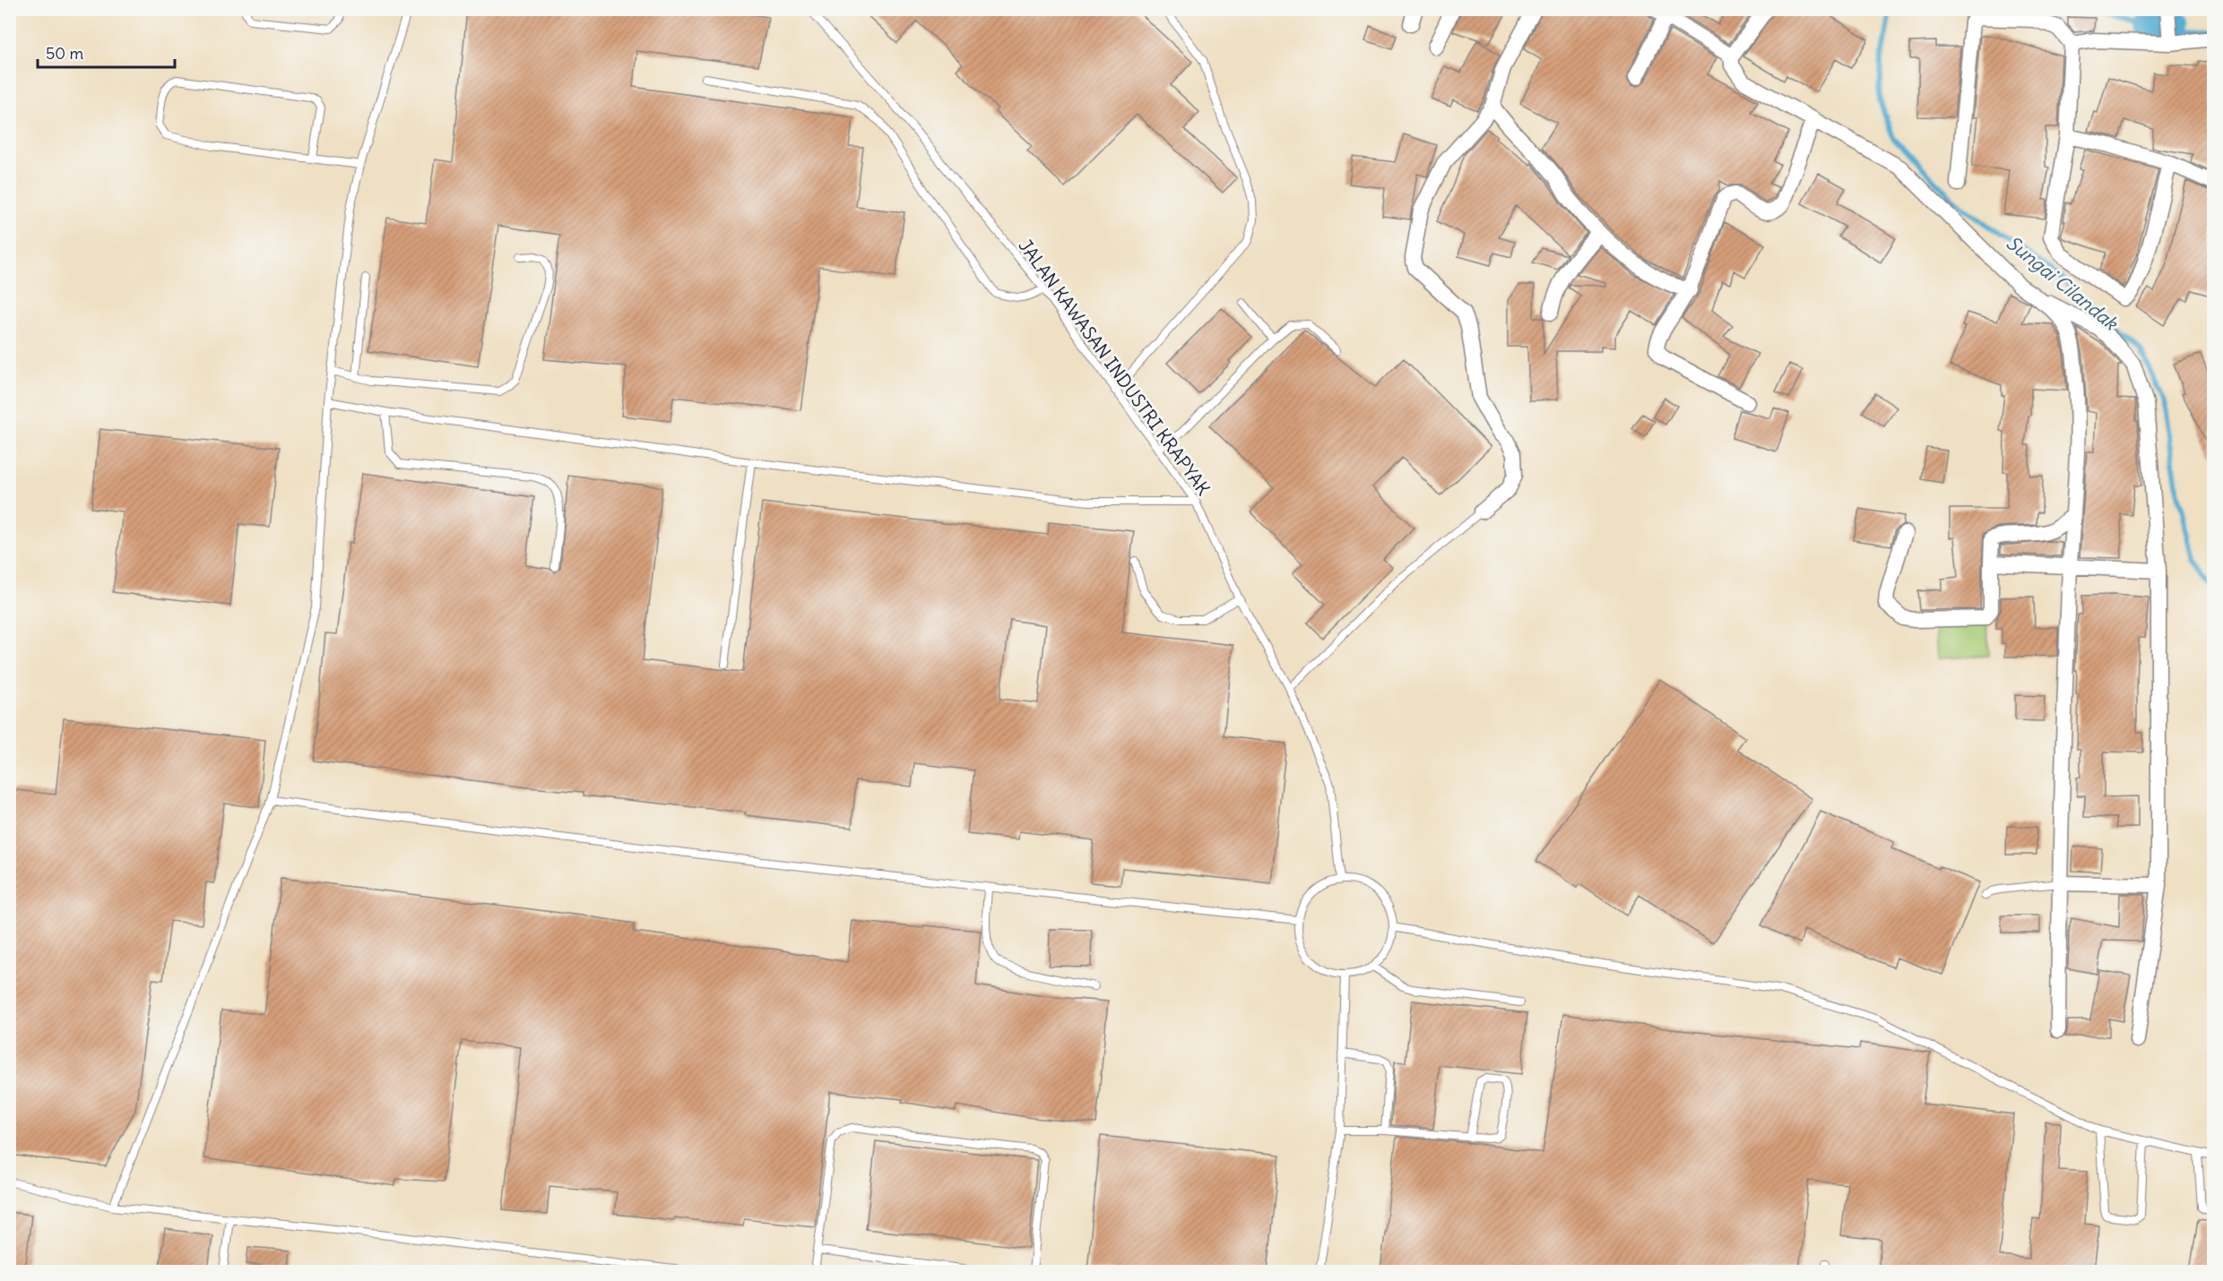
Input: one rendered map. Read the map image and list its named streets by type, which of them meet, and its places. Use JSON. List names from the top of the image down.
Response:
{
  "streets": {
    "lane": ["JALAN KAWASAN INDUSTRI KRAPYAK"]
  },
  "water": ["Sungai Cilandak"],
  "scale_bar": "50 m"
}
